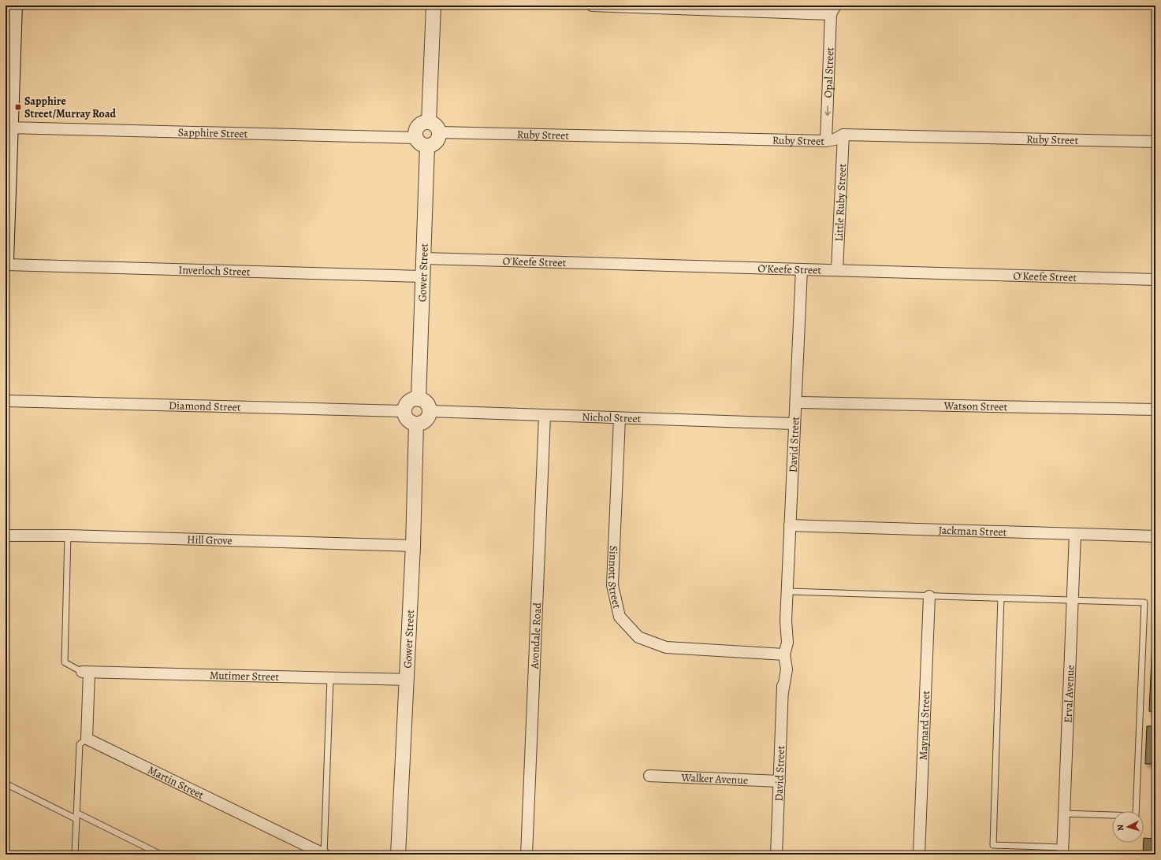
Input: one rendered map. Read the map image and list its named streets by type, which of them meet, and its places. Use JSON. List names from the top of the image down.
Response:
{
  "streets": {
    "street": [
      "Opal Street",
      "Sapphire Street",
      "Ruby Street",
      "Little Ruby Street",
      "O'Keefe Street",
      "Inverloch Street",
      "Gower Street",
      "Watson Street",
      "Diamond Street",
      "Nichol Street",
      "David Street",
      "Jackman Street",
      "Hill Grove",
      "Sinnott Street",
      "Avondale Road",
      "Mutimer Street",
      "Erval Avenue",
      "Maynard Street",
      "Walker Avenue",
      "Martin Street"
    ]
  },
  "crossings": [
    ["Opal Street", "Ruby Street"],
    ["Sapphire Street", "Ruby Street"],
    ["Sapphire Street", "Gower Street"],
    ["Ruby Street", "Little Ruby Street"],
    ["Ruby Street", "Gower Street"],
    ["Little Ruby Street", "O'Keefe Street"],
    ["O'Keefe Street", "Gower Street"],
    ["O'Keefe Street", "David Street"],
    ["Inverloch Street", "Gower Street"],
    ["Gower Street", "Diamond Street"],
    ["Gower Street", "Nichol Street"],
    ["Gower Street", "Hill Grove"],
    ["Gower Street", "Mutimer Street"],
    ["Watson Street", "David Street"],
    ["Diamond Street", "Nichol Street"],
    ["Nichol Street", "David Street"],
    ["Nichol Street", "Sinnott Street"],
    ["Nichol Street", "Avondale Road"],
    ["David Street", "Jackman Street"],
    ["David Street", "Sinnott Street"],
    ["David Street", "Walker Avenue"],
    ["Jackman Street", "Erval Avenue"]
  ],
  "one_way": ["Opal Street"],
  "places": {
    "transit": ["Sapphire Street/Murray Road"]
  },
  "north": "left"
}
